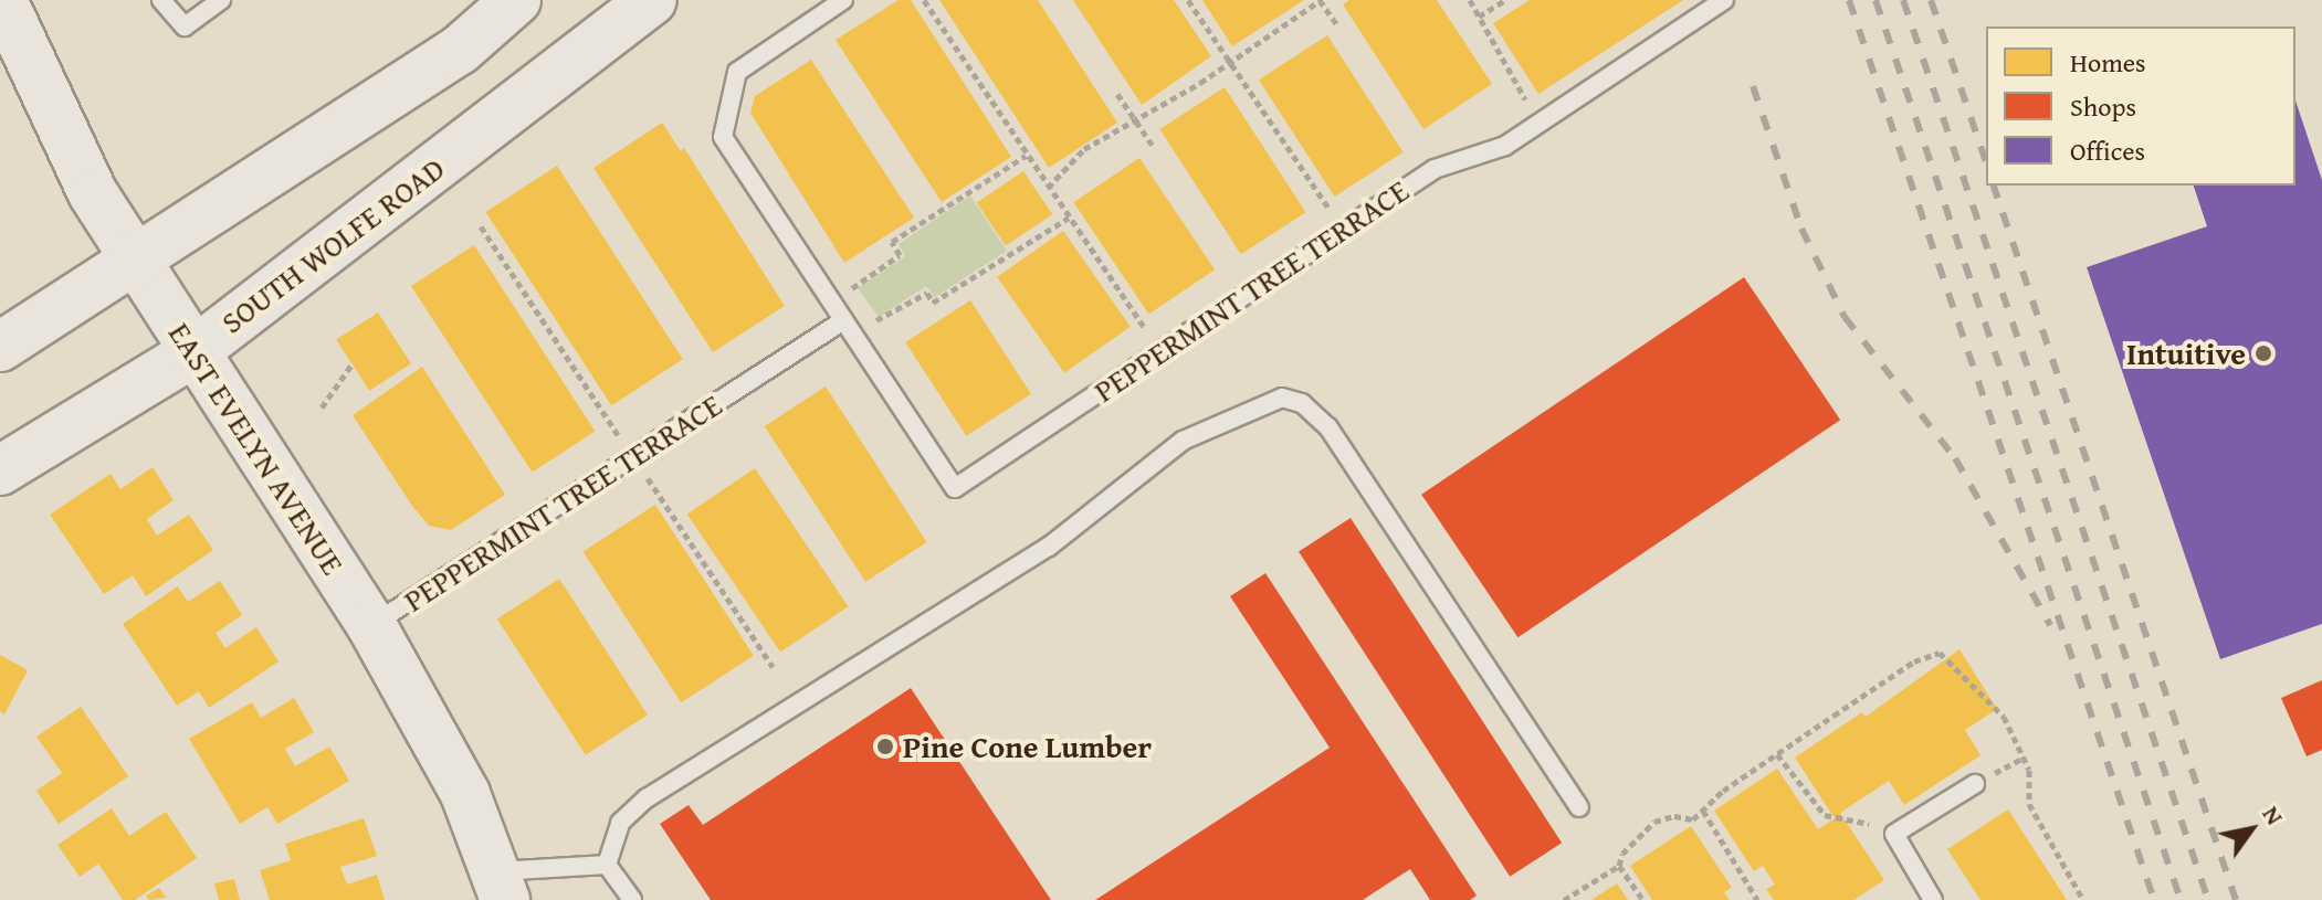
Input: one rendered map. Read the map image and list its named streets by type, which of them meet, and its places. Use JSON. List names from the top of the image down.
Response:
{
  "streets": {
    "main road": ["SOUTH WOLFE ROAD", "EAST EVELYN AVENUE"],
    "lane": ["PEPPERMINT TREE TERRACE"]
  },
  "crossings": [
    ["SOUTH WOLFE ROAD", "EAST EVELYN AVENUE"],
    ["PEPPERMINT TREE TERRACE", "EAST EVELYN AVENUE"]
  ],
  "places": ["Intuitive", "Pine Cone Lumber"],
  "legend": ["Homes", "Shops", "Offices"],
  "north": "top right"
}
